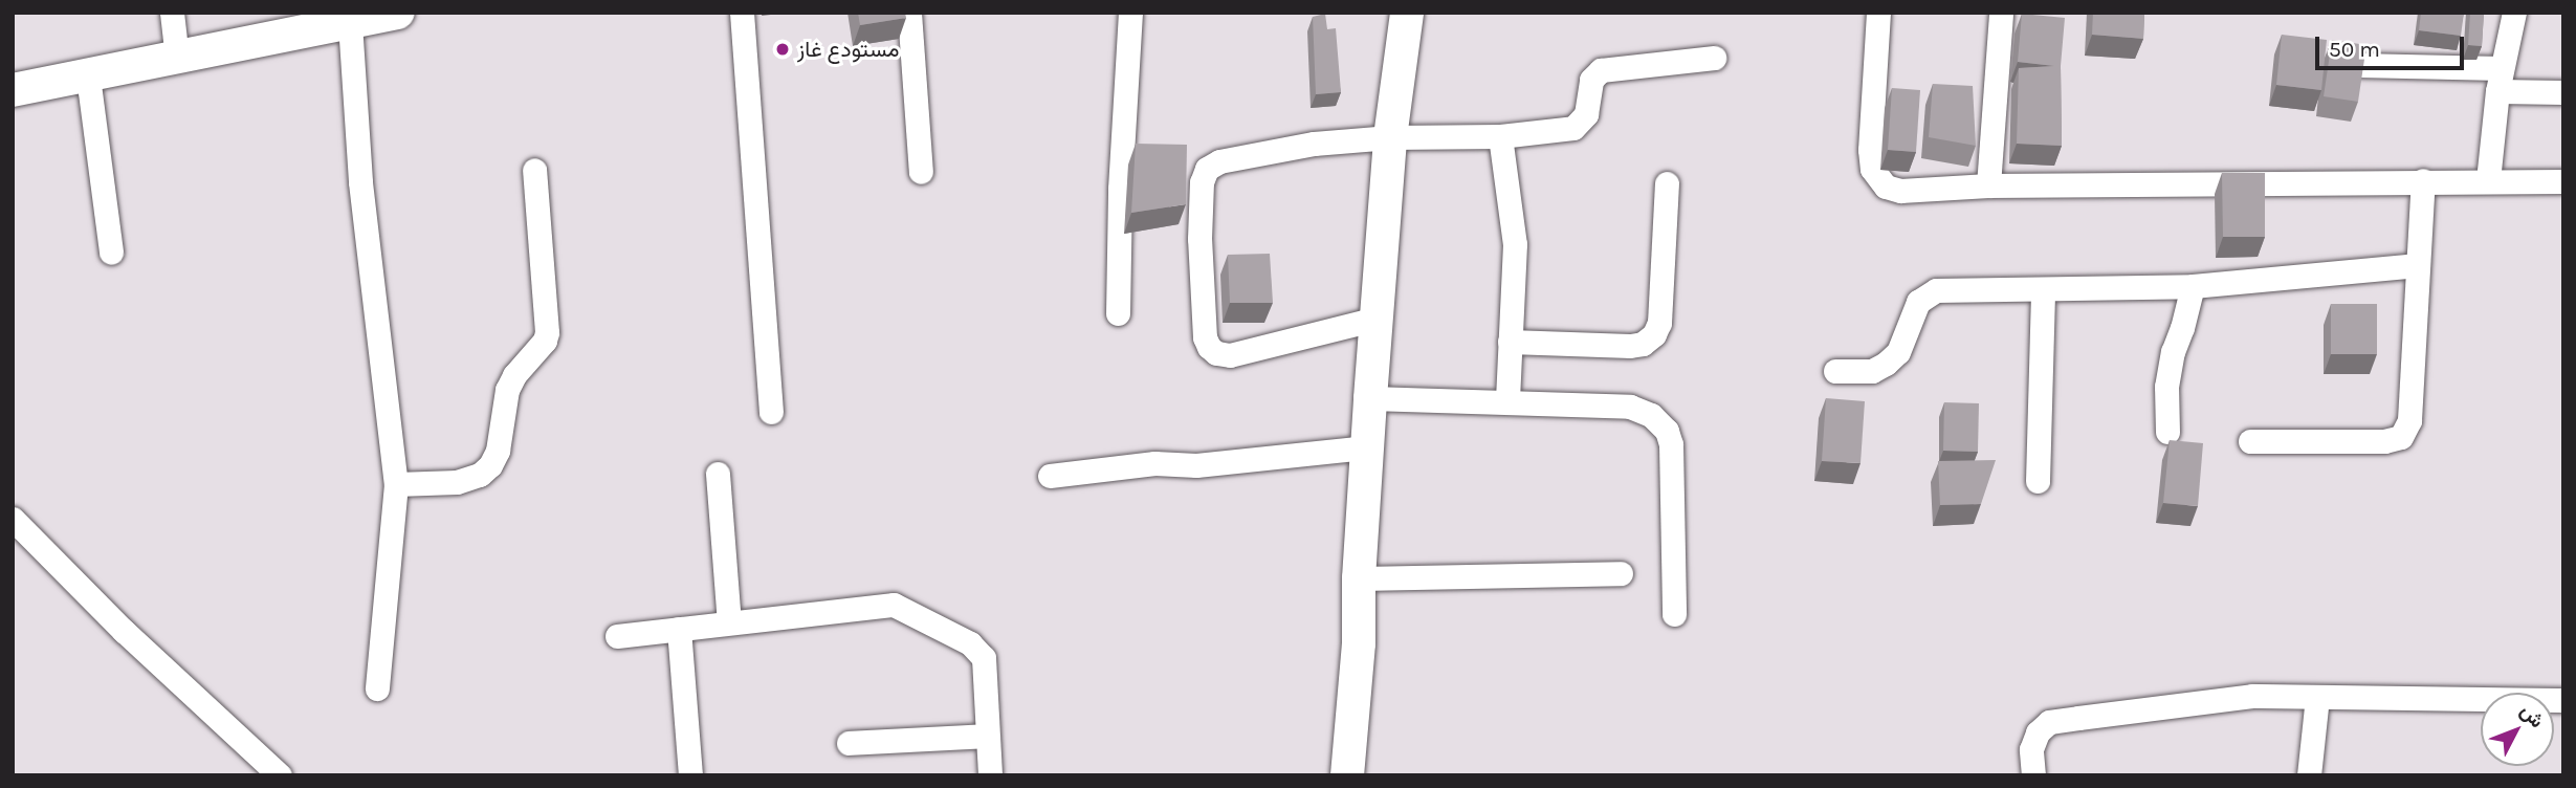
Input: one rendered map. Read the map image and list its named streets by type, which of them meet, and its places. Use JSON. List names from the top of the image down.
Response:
{
  "places": ["مستودع غاز"],
  "scale_bar": "50 m",
  "north": "top right"
}
